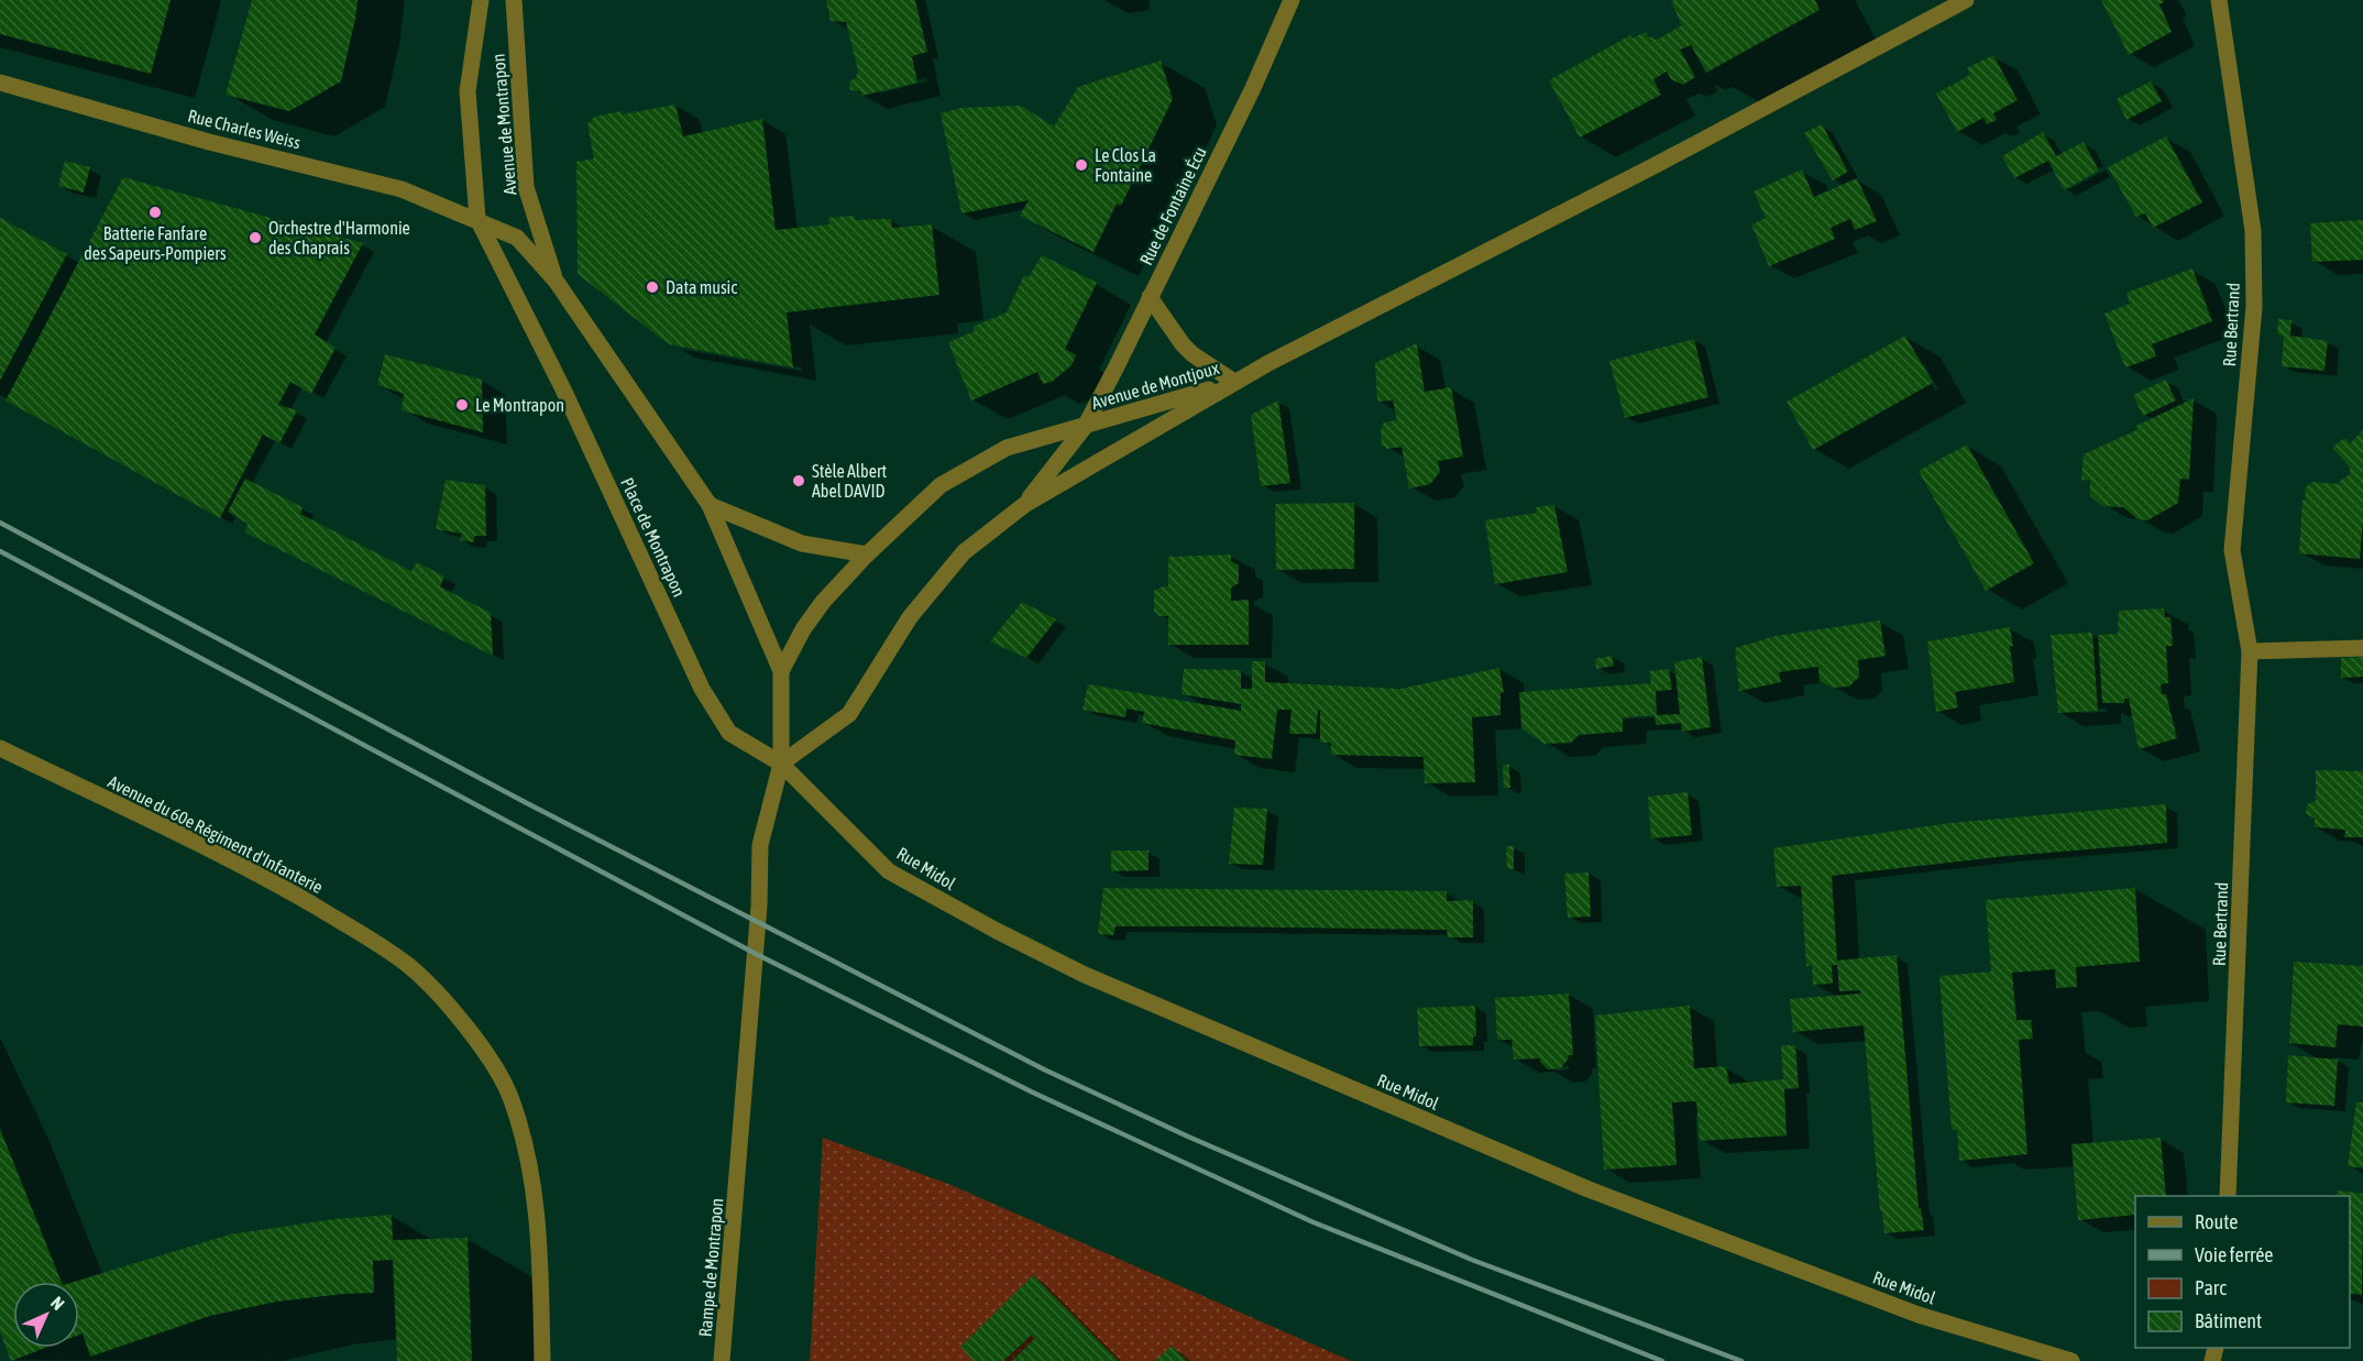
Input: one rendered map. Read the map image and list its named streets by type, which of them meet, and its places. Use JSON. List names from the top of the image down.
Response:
{
  "streets": {
    "street": [
      "Avenue de Montrapon",
      "Rue Charles Weiss",
      "Rue de Fontaine Écu",
      "Rue Bertrand",
      "Avenue de Montjoux",
      "Place de Montrapon",
      "Avenue du 60e Régiment d'Infanterie",
      "Rue Midol",
      "Rampe de Montrapon"
    ]
  },
  "crossings": [
    ["Avenue de Montrapon", "Rue Charles Weiss"],
    ["Avenue de Montrapon", "Place de Montrapon"],
    ["Rue Charles Weiss", "Place de Montrapon"],
    ["Rue de Fontaine Écu", "Avenue de Montjoux"],
    ["Place de Montrapon", "Rue Midol"],
    ["Place de Montrapon", "Rampe de Montrapon"],
    ["Rue Midol", "Rampe de Montrapon"]
  ],
  "places": [
    "Le Clos La Fontaine",
    "Batterie Fanfare des Sapeurs-Pompiers",
    "Orchestre d'Harmonie des Chaprais",
    "Data music",
    "Le Montrapon",
    "Stèle Albert Abel DAVID"
  ],
  "legend": [
    "Route",
    "Voie ferrée",
    "Parc",
    "Bâtiment"
  ],
  "north": "top right"
}
